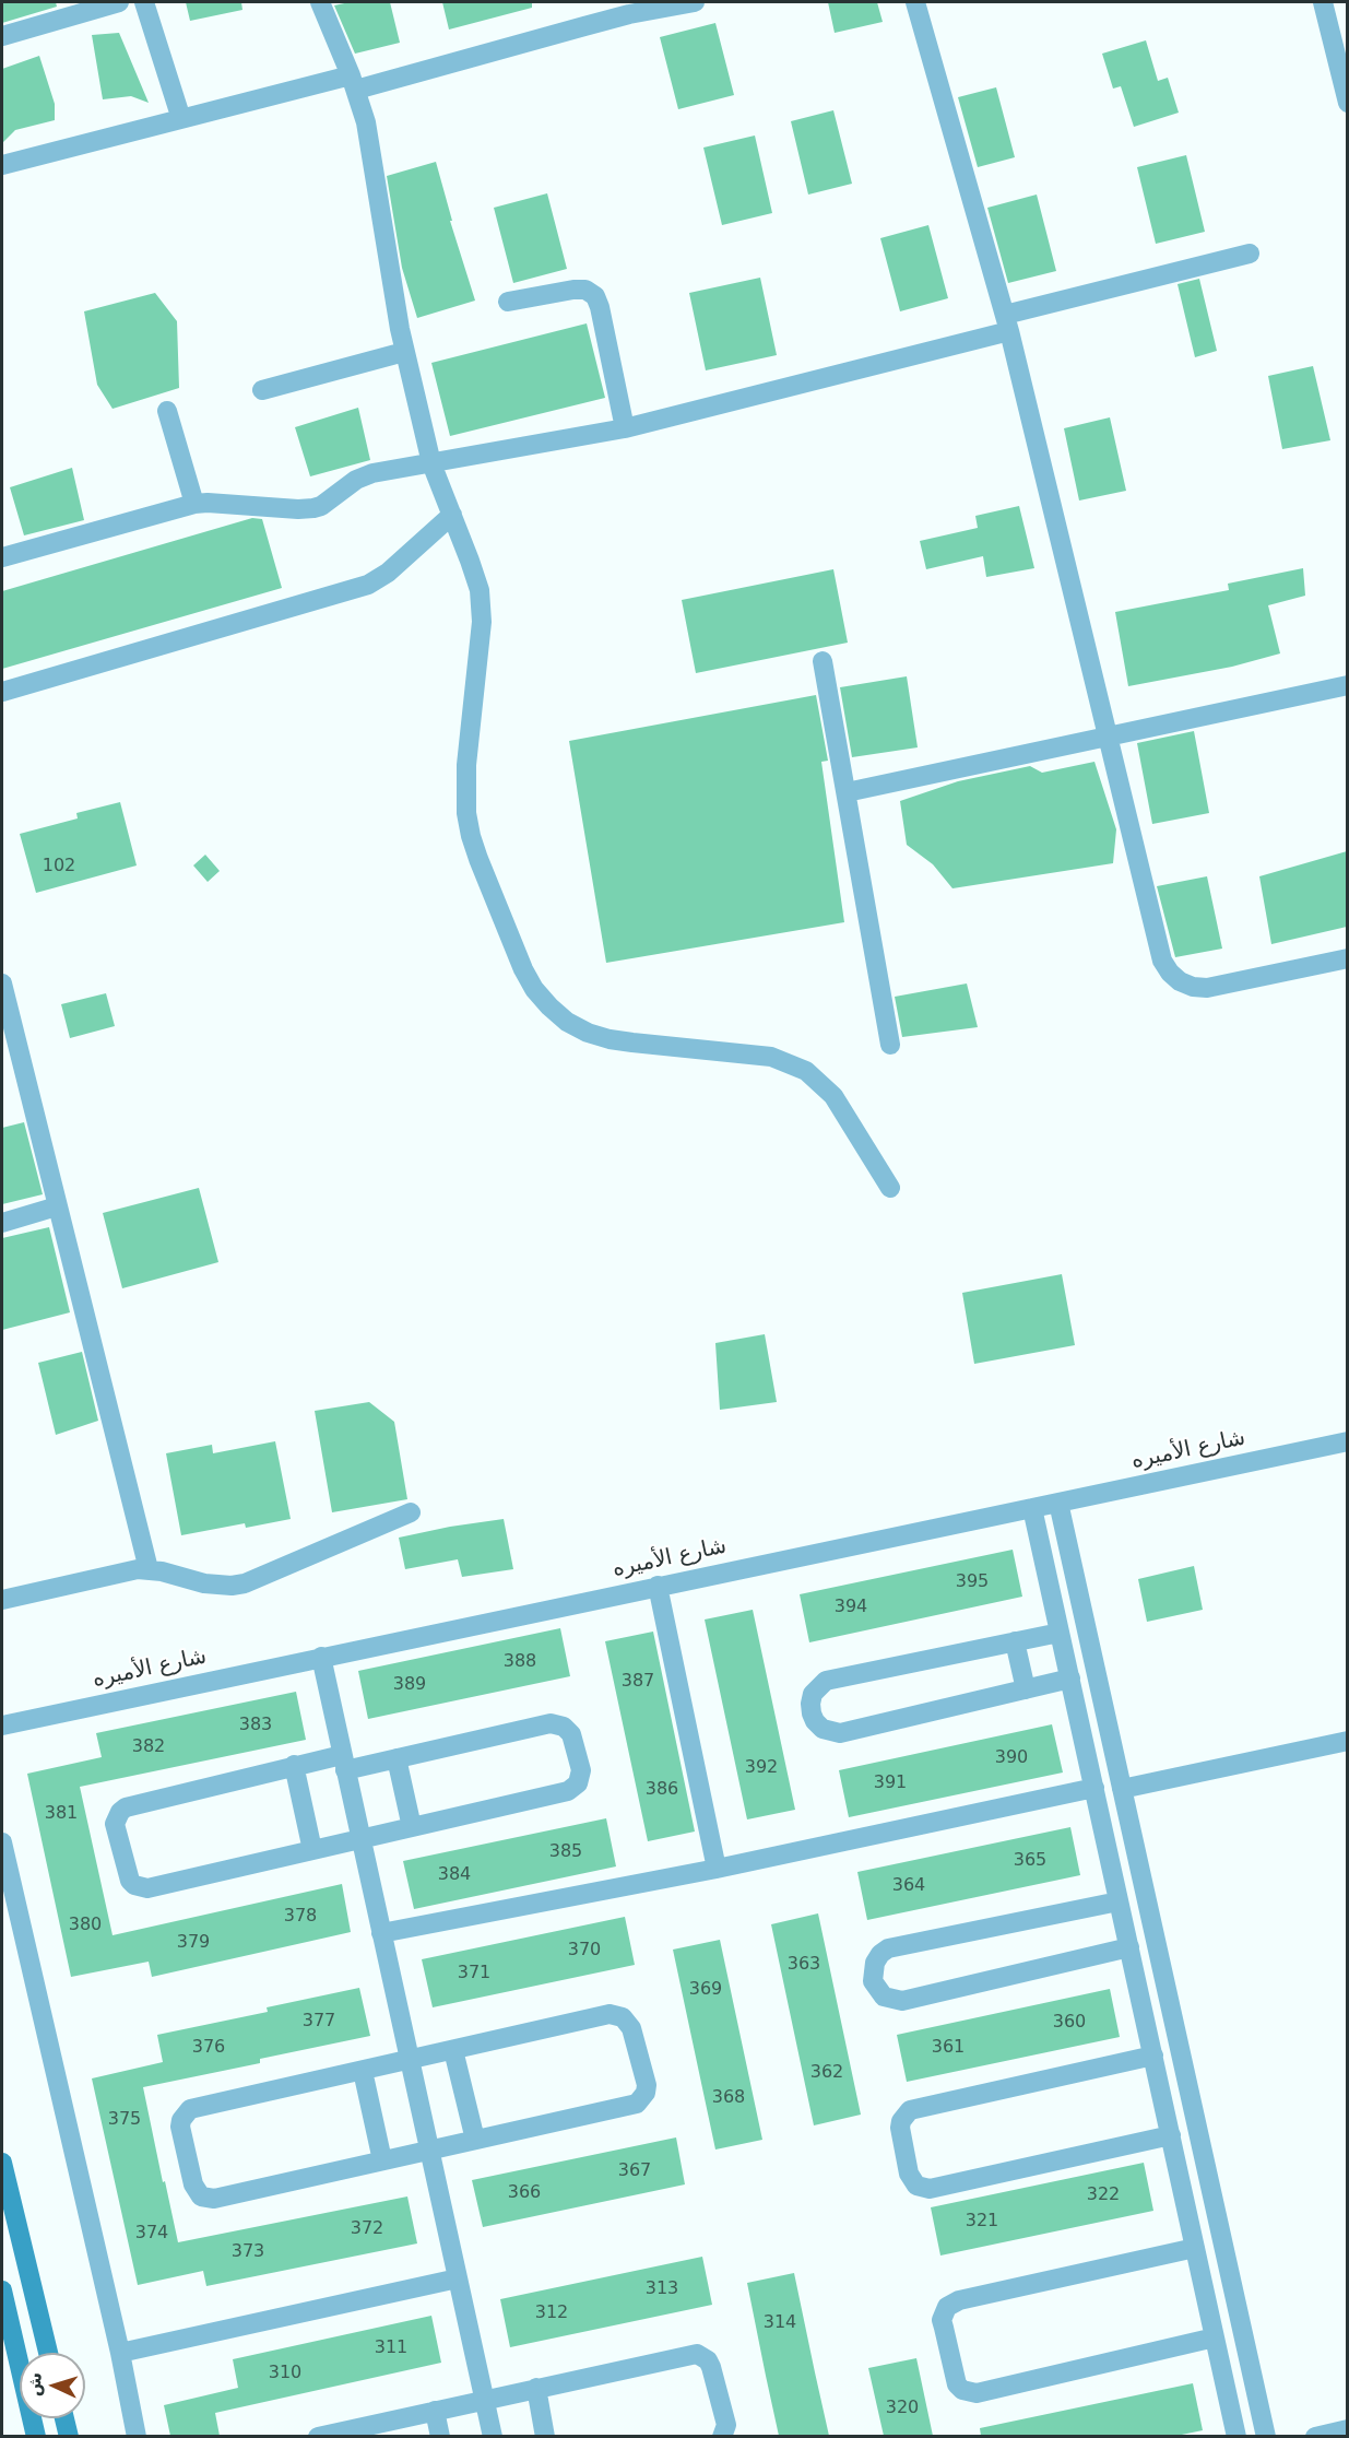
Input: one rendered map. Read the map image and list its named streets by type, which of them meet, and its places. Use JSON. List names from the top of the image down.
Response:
{
  "streets": {
    "street": ["شارع الأميره"]
  },
  "house_numbers": [
    "102",
    "395",
    "394",
    "388",
    "387",
    "389",
    "383",
    "382",
    "390",
    "392",
    "391",
    "386",
    "381",
    "385",
    "365",
    "384",
    "364",
    "378",
    "380",
    "379",
    "370",
    "363",
    "371",
    "369",
    "377",
    "360",
    "376",
    "361",
    "362",
    "368",
    "375",
    "367",
    "366",
    "322",
    "321",
    "372",
    "374",
    "373",
    "313",
    "312",
    "314",
    "311",
    "310",
    "320"
  ],
  "north": "left"
}
